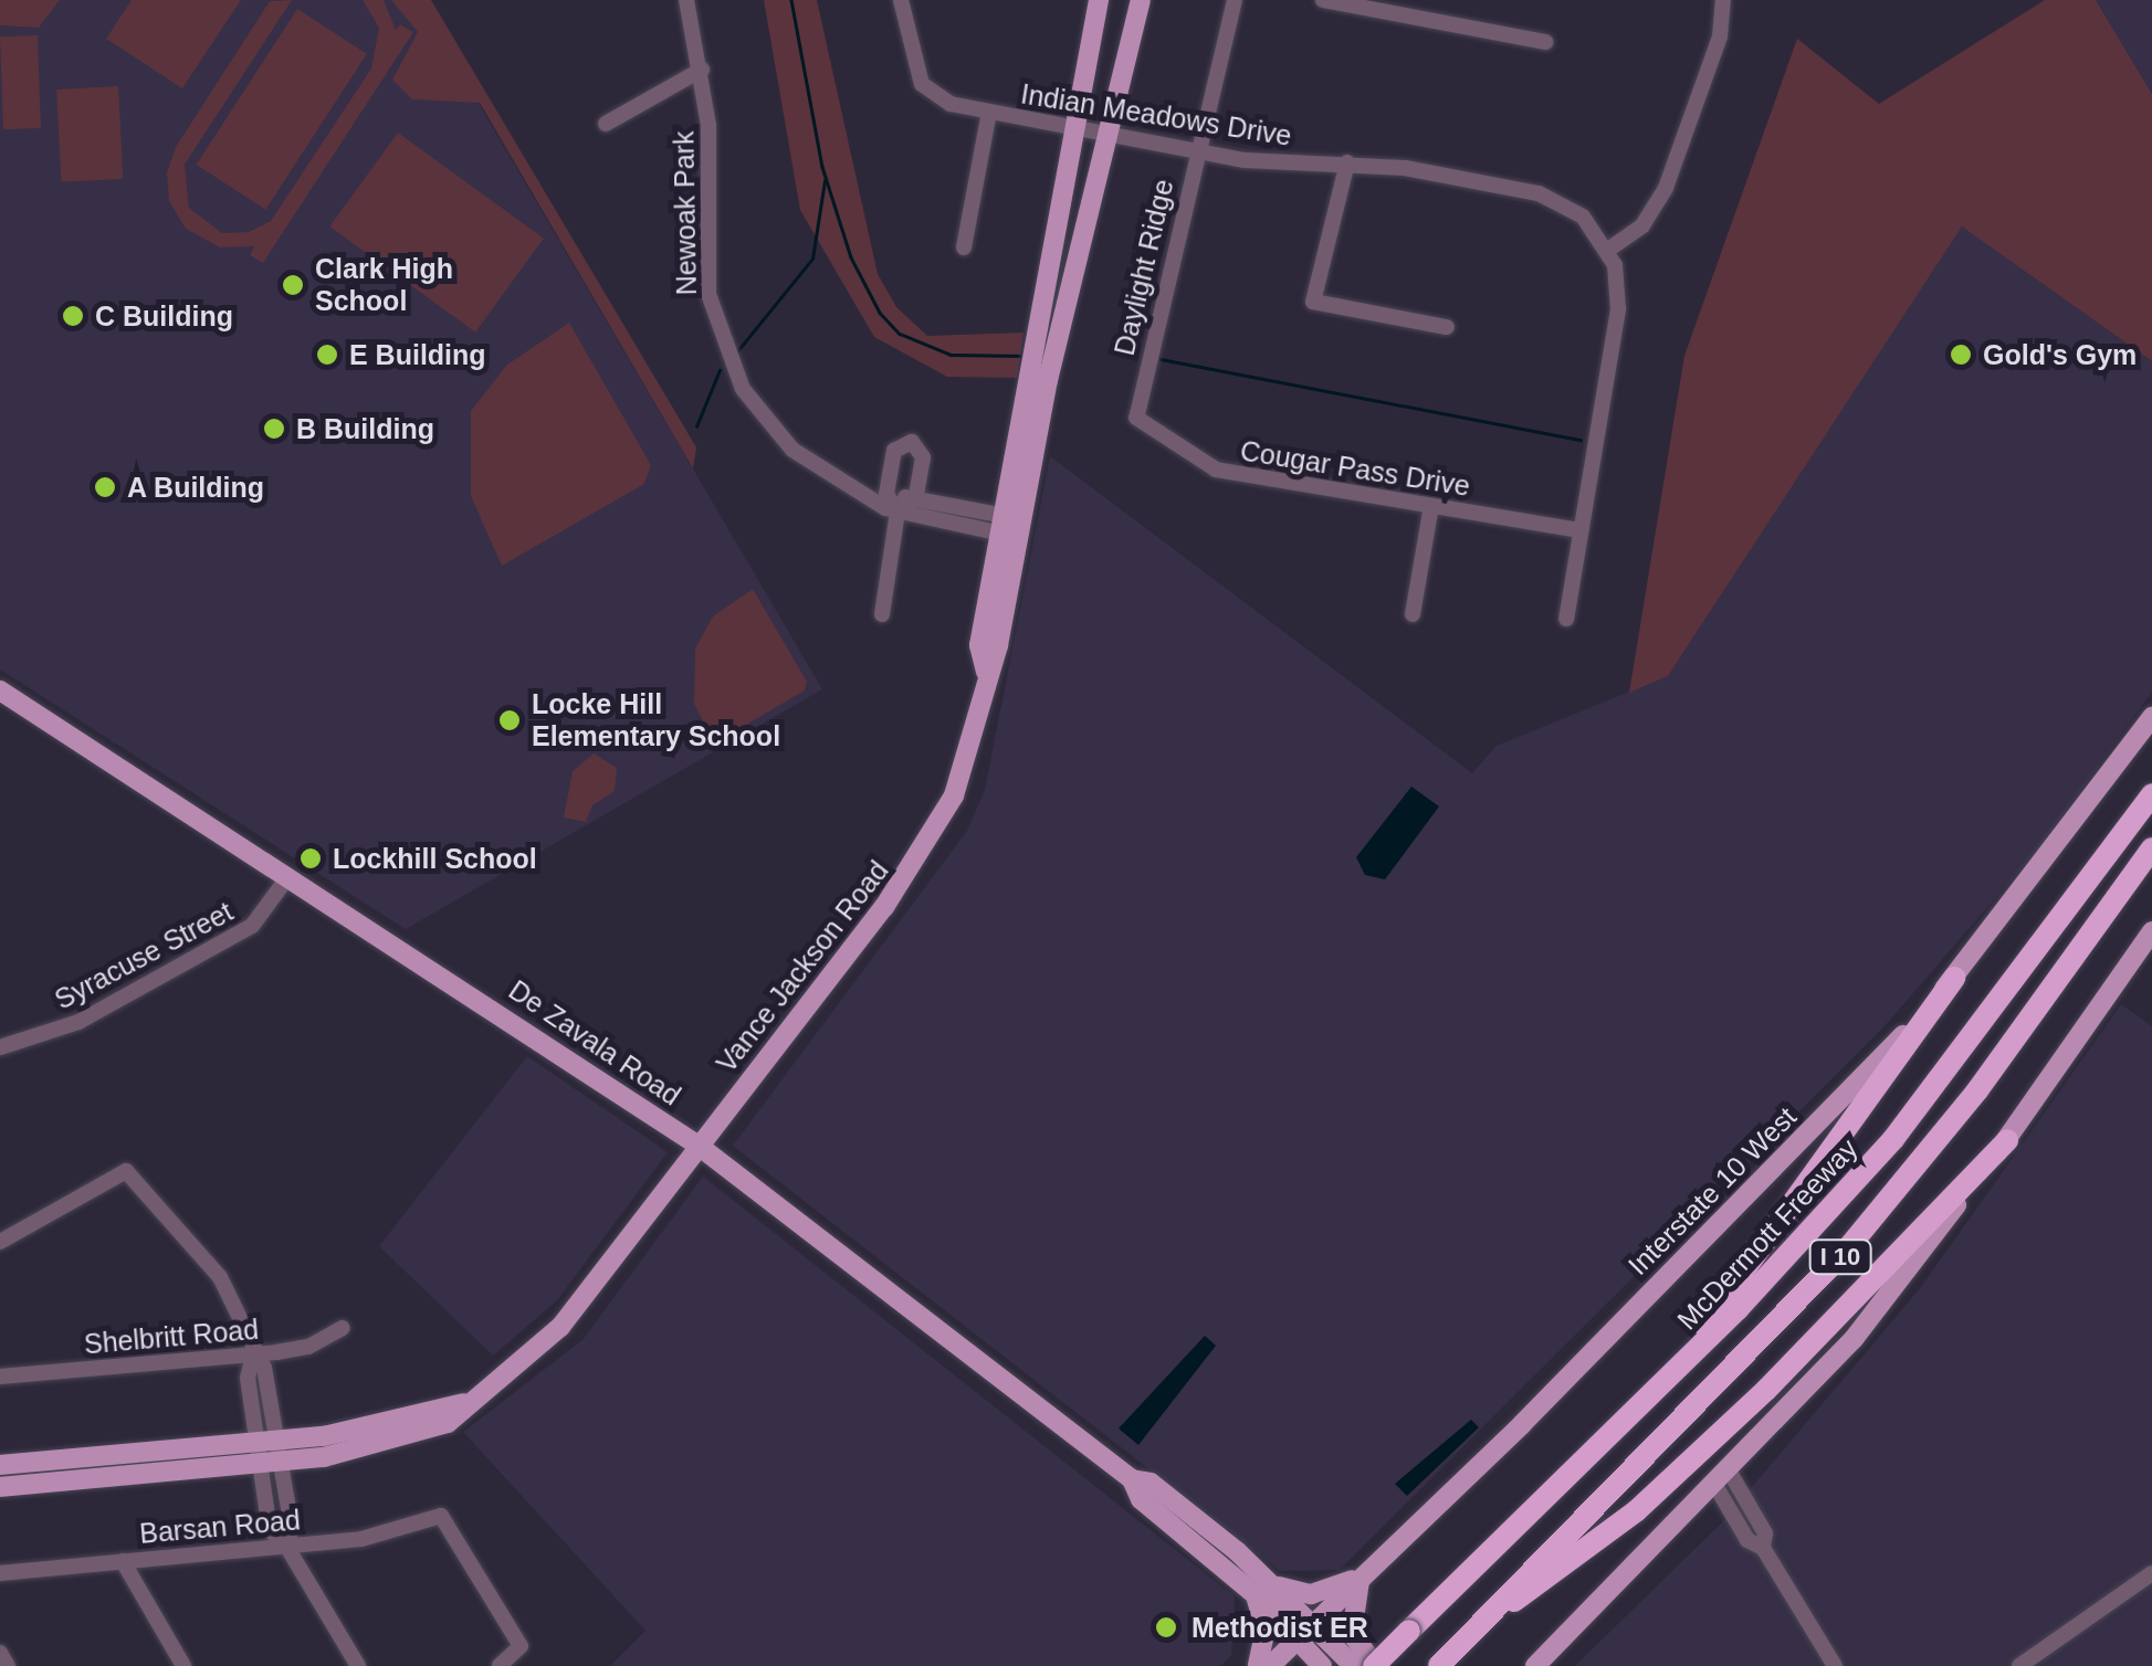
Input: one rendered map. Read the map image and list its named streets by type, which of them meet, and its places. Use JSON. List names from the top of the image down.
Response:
{
  "streets": {
    "highway": ["McDermott Freeway", "I 10"],
    "main road": ["Vance Jackson Road", "De Zavala Road", "Interstate 10 West"],
    "street": [
      "Indian Meadows Drive",
      "Newoak Park",
      "Daylight Ridge",
      "Cougar Pass Drive",
      "Syracuse Street",
      "Shelbritt Road",
      "Barsan Road"
    ]
  },
  "crossings": [
    ["Indian Meadows Drive", "Daylight Ridge"],
    ["Indian Meadows Drive", "Vance Jackson Road"],
    ["Newoak Park", "Vance Jackson Road"],
    ["Daylight Ridge", "Cougar Pass Drive"],
    ["Syracuse Street", "De Zavala Road"],
    ["Vance Jackson Road", "De Zavala Road"],
    ["De Zavala Road", "Interstate 10 West"]
  ],
  "places": [
    "Clark High School",
    "C Building",
    "E Building",
    "Gold's Gym",
    "B Building",
    "A Building",
    "Locke Hill Elementary School",
    "Lockhill School",
    "Methodist ER"
  ]
}
